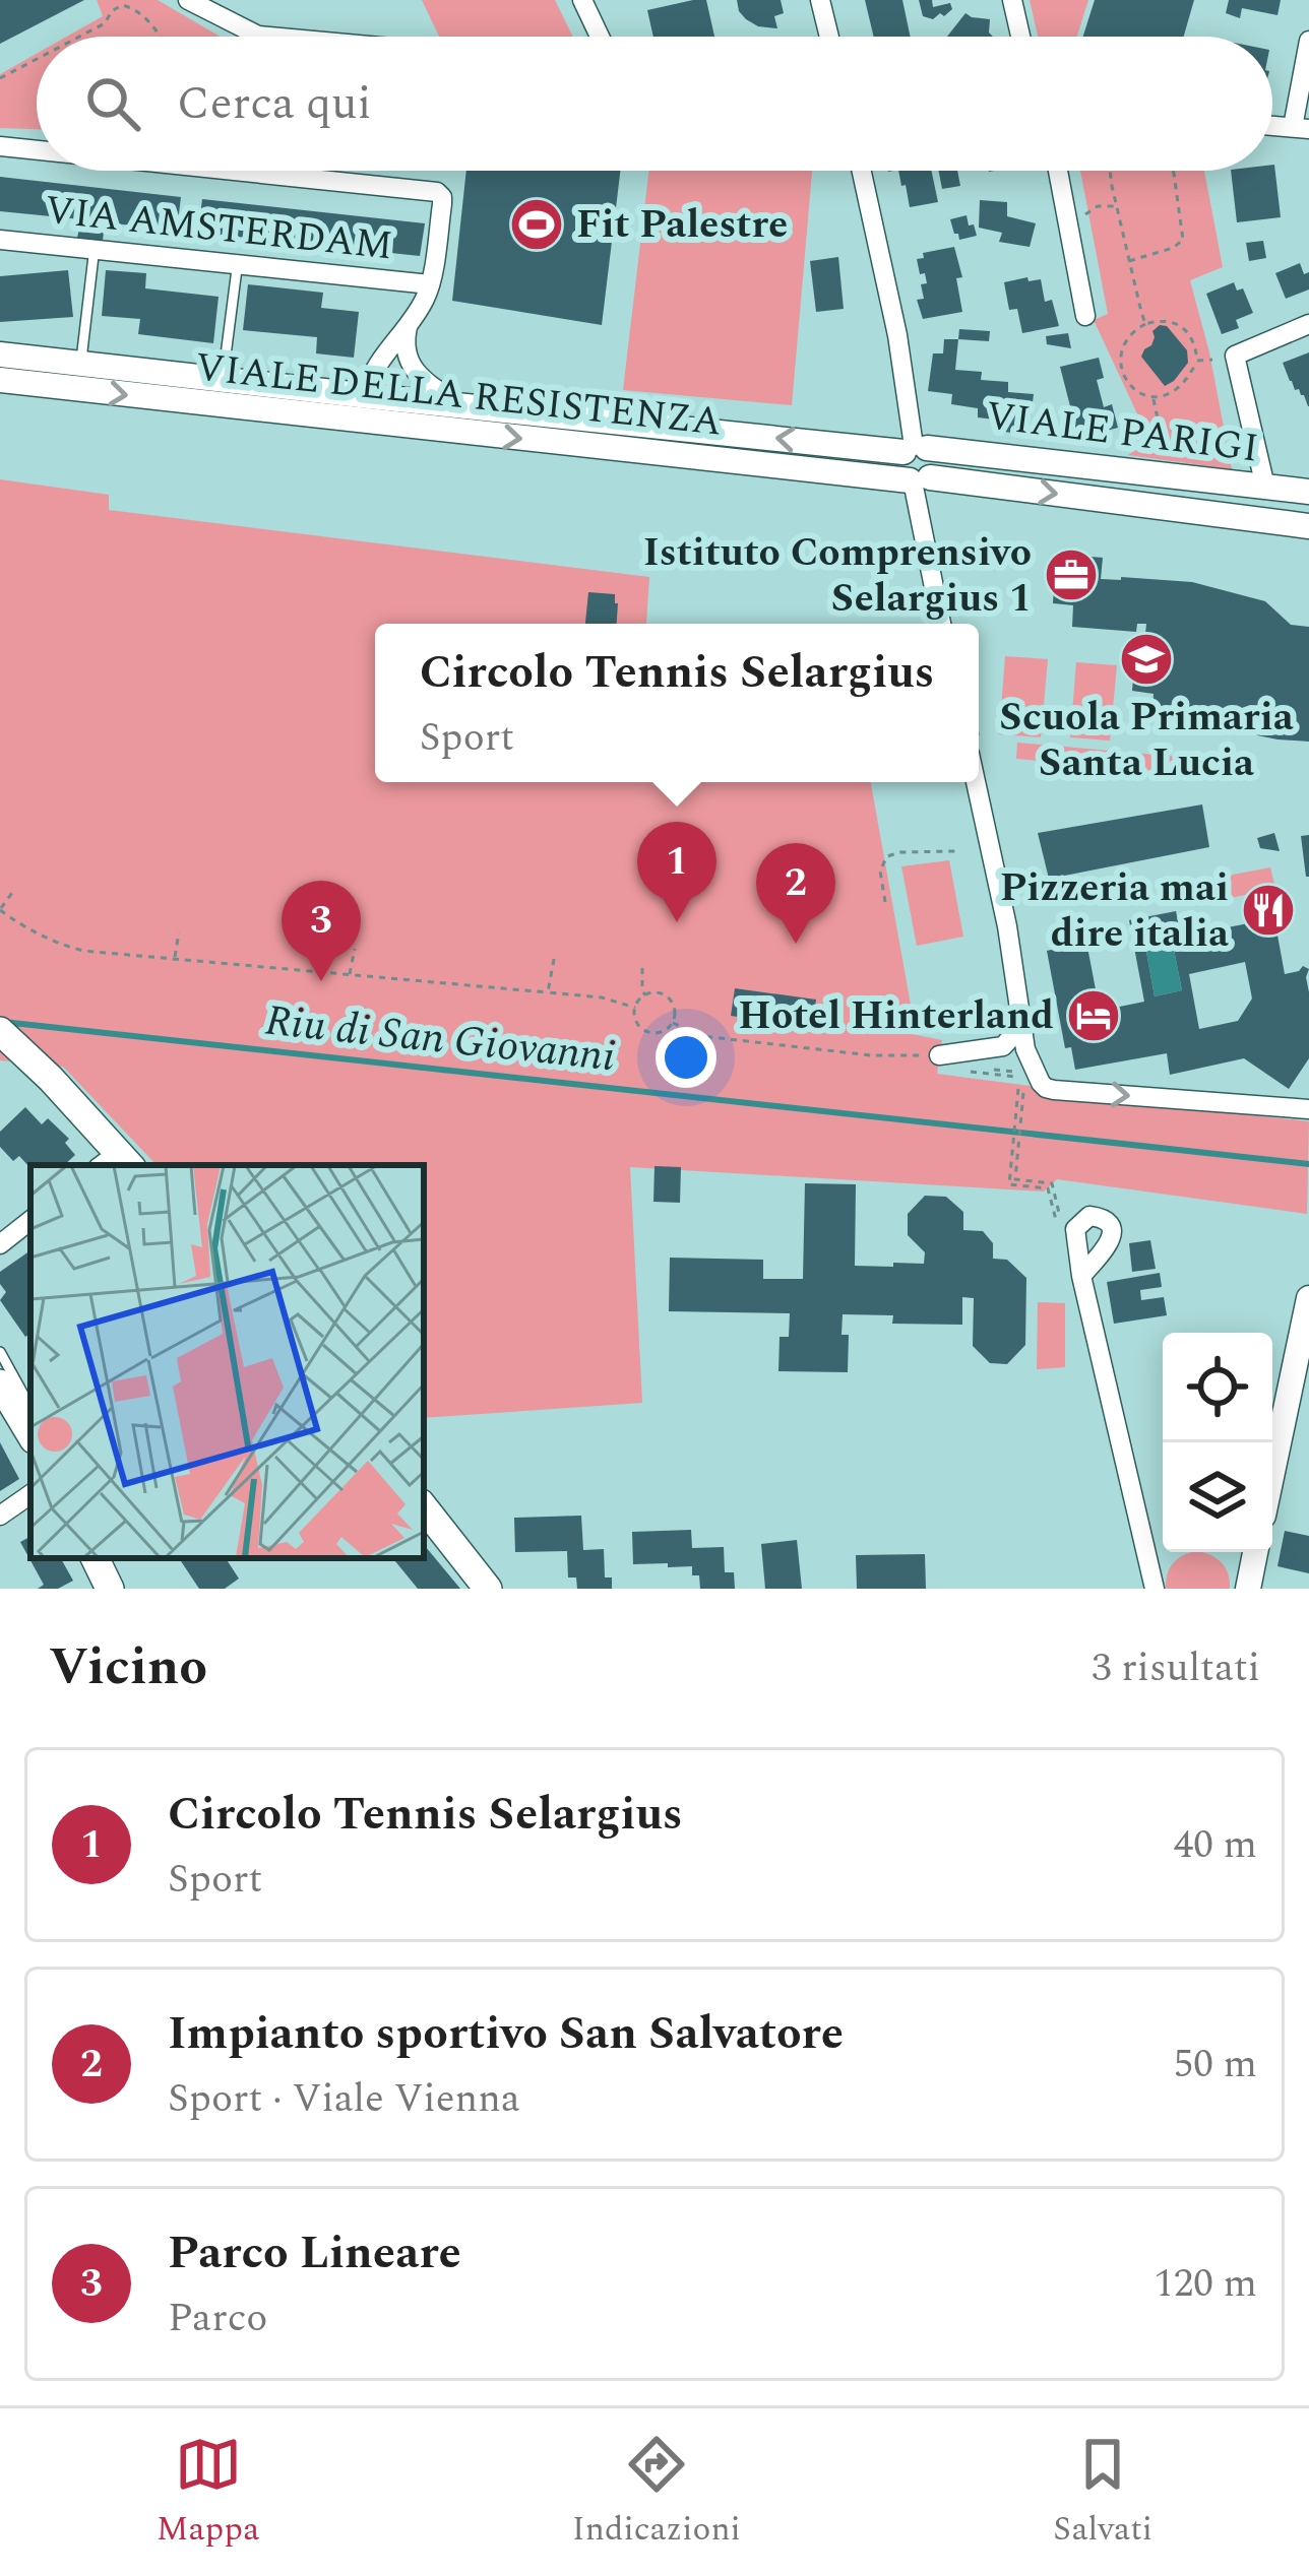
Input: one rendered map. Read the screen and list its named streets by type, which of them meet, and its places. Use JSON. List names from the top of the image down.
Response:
{
  "streets": {
    "street": ["VIA AMSTERDAM", "VIALE DELLA RESISTENZA", "VIALE PARIGI"]
  },
  "crossings": [
    ["VIALE DELLA RESISTENZA", "VIALE PARIGI"]
  ],
  "water": ["Riu di San Giovanni"],
  "places": {
    "sports": ["Fit Palestre"],
    "office": ["Istituto Comprensivo Selargius 1"],
    "school or university": ["Scuola Primaria Santa Lucia"],
    "restaurant": ["Pizzeria mai dire italia"],
    "hotel": ["Hotel Hinterland"]
  },
  "page": {
    "search": "Cerca qui",
    "popup": ["Circolo Tennis Selargius", "Sport"],
    "pins": ["1", "2", "3"],
    "heading": ["Vicino", "3 risultati"],
    "list": [
      {
        "mark": "1",
        "name": "Circolo Tennis Selargius",
        "note": "Sport",
        "value": "40 m"
      },
      {
        "mark": "2",
        "name": "Impianto sportivo San Salvatore",
        "note": "Sport · Viale Vienna",
        "value": "50 m"
      },
      {
        "mark": "3",
        "name": "Parco Lineare",
        "note": "Parco",
        "value": "120 m"
      }
    ],
    "nav": ["Mappa", "Indicazioni", "Salvati"]
  }
}
